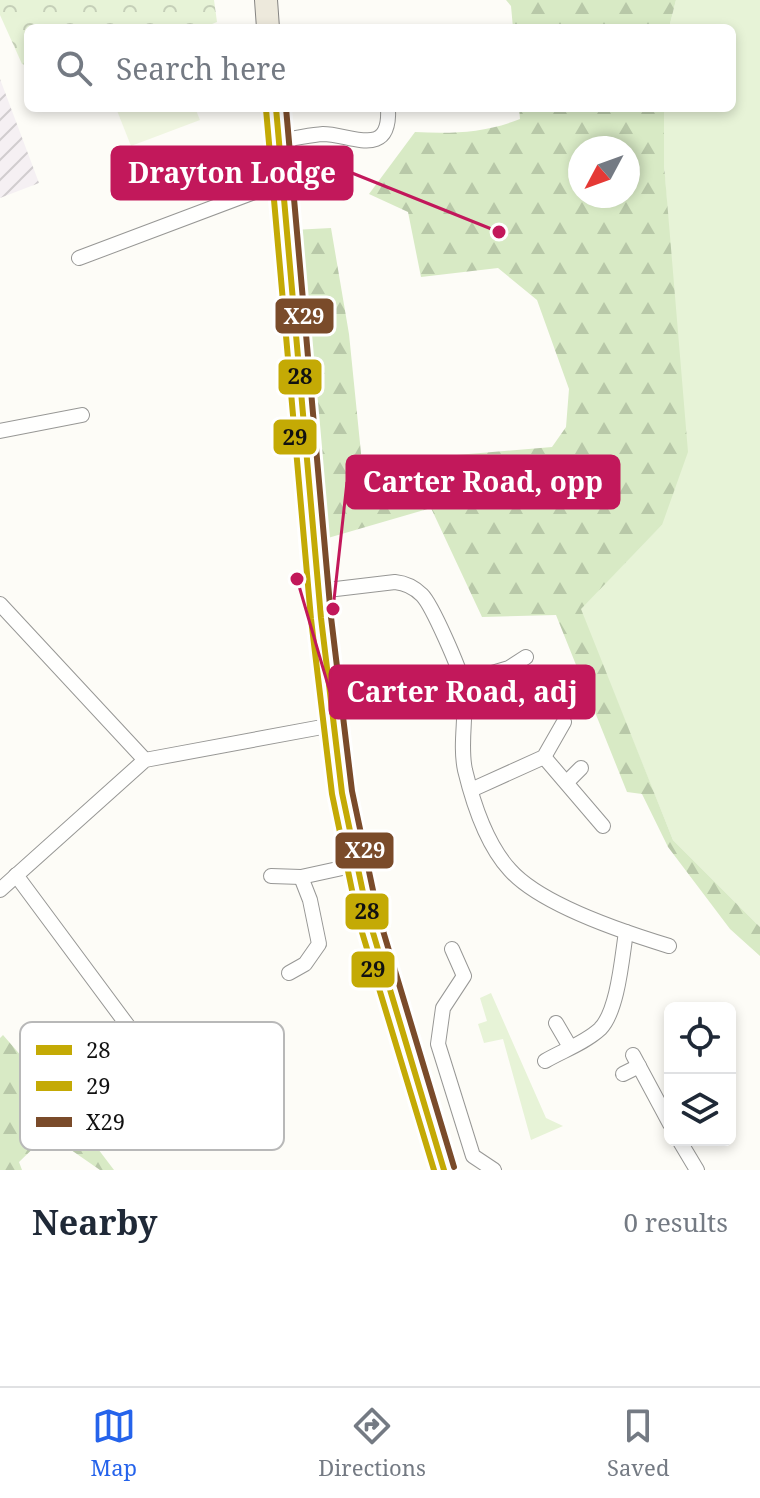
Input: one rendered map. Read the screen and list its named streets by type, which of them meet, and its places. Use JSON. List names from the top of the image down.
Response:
{
  "places": ["Drayton Lodge", "Carter Road, adj", "Carter Road, opp"],
  "lines": ["transit line 28", "transit line 29", "transit line X29"],
  "legend": ["28", "29", "X29"],
  "north": "bottom left",
  "page": {
    "search": "Search here",
    "heading": ["Nearby", "0 results"],
    "nav": ["Map", "Directions", "Saved"]
  }
}
